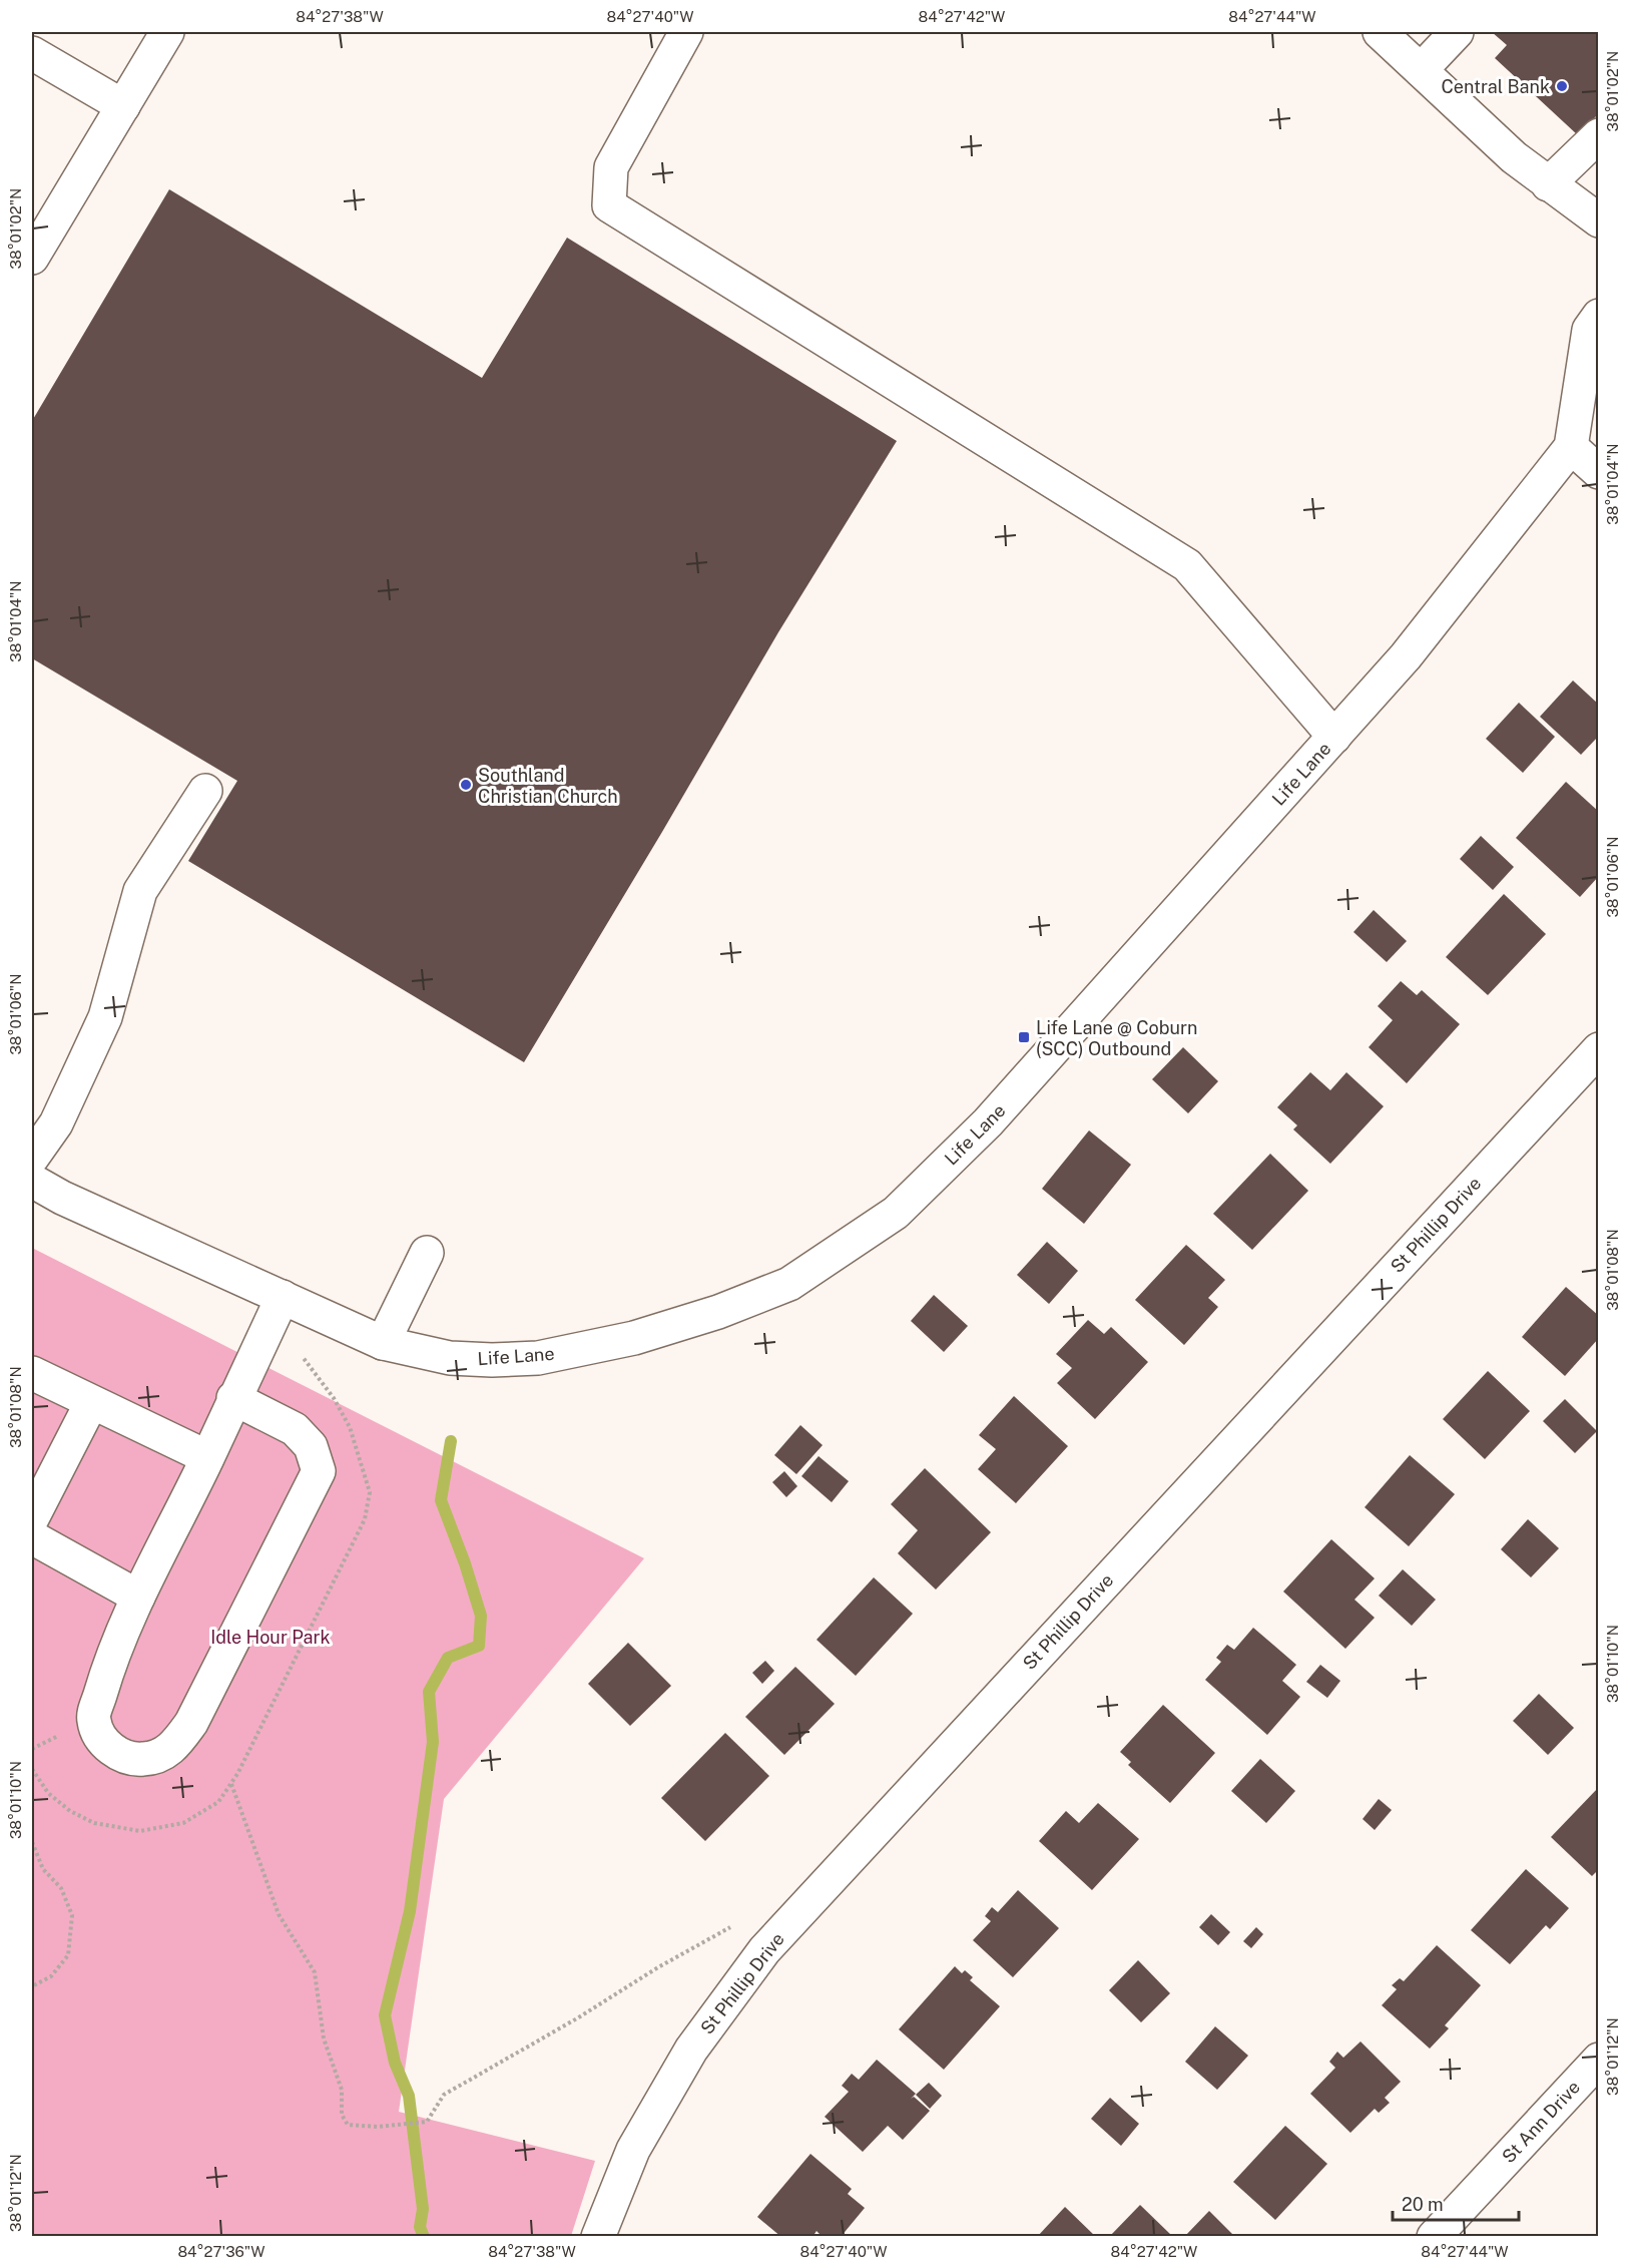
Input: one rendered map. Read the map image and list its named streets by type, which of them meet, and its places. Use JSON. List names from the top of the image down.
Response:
{
  "streets": {
    "street": ["Life Lane", "St Phillip Drive", "St Ann Drive"]
  },
  "parks": ["Idle Hour Park"],
  "places": {
    "other": ["Central Bank", "Southland Christian Church"],
    "transit": ["Life Lane @ Coburn (SCC) Outbound"]
  },
  "scale_bar": "20 m",
  "coordinates": [
    "84°27'38\"W",
    "84°27'40\"W",
    "84°27'42\"W",
    "84°27'44\"W",
    "38°01'02\"N",
    "38°01'04\"N",
    "38°01'06\"N",
    "38°01'08\"N",
    "38°01'10\"N",
    "38°01'12\"N",
    "84°27'36\"W"
  ]
}
